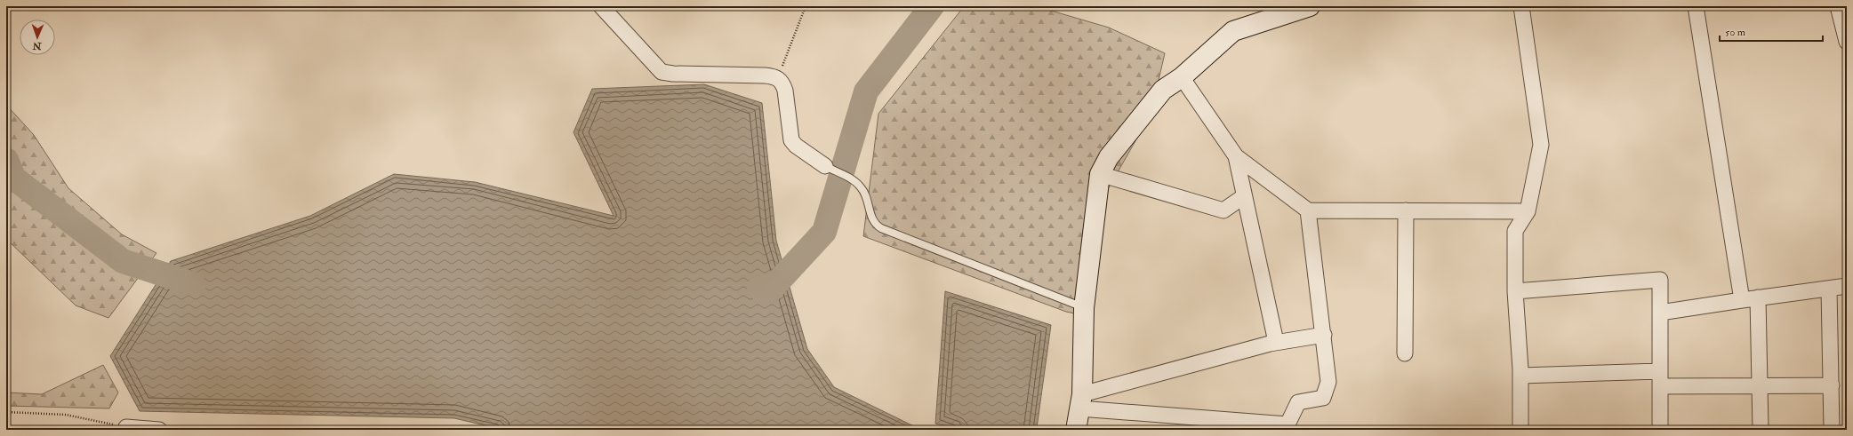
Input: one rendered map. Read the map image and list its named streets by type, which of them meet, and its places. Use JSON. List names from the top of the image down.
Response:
{
  "scale_bar": "50 m",
  "north": "bottom"
}
